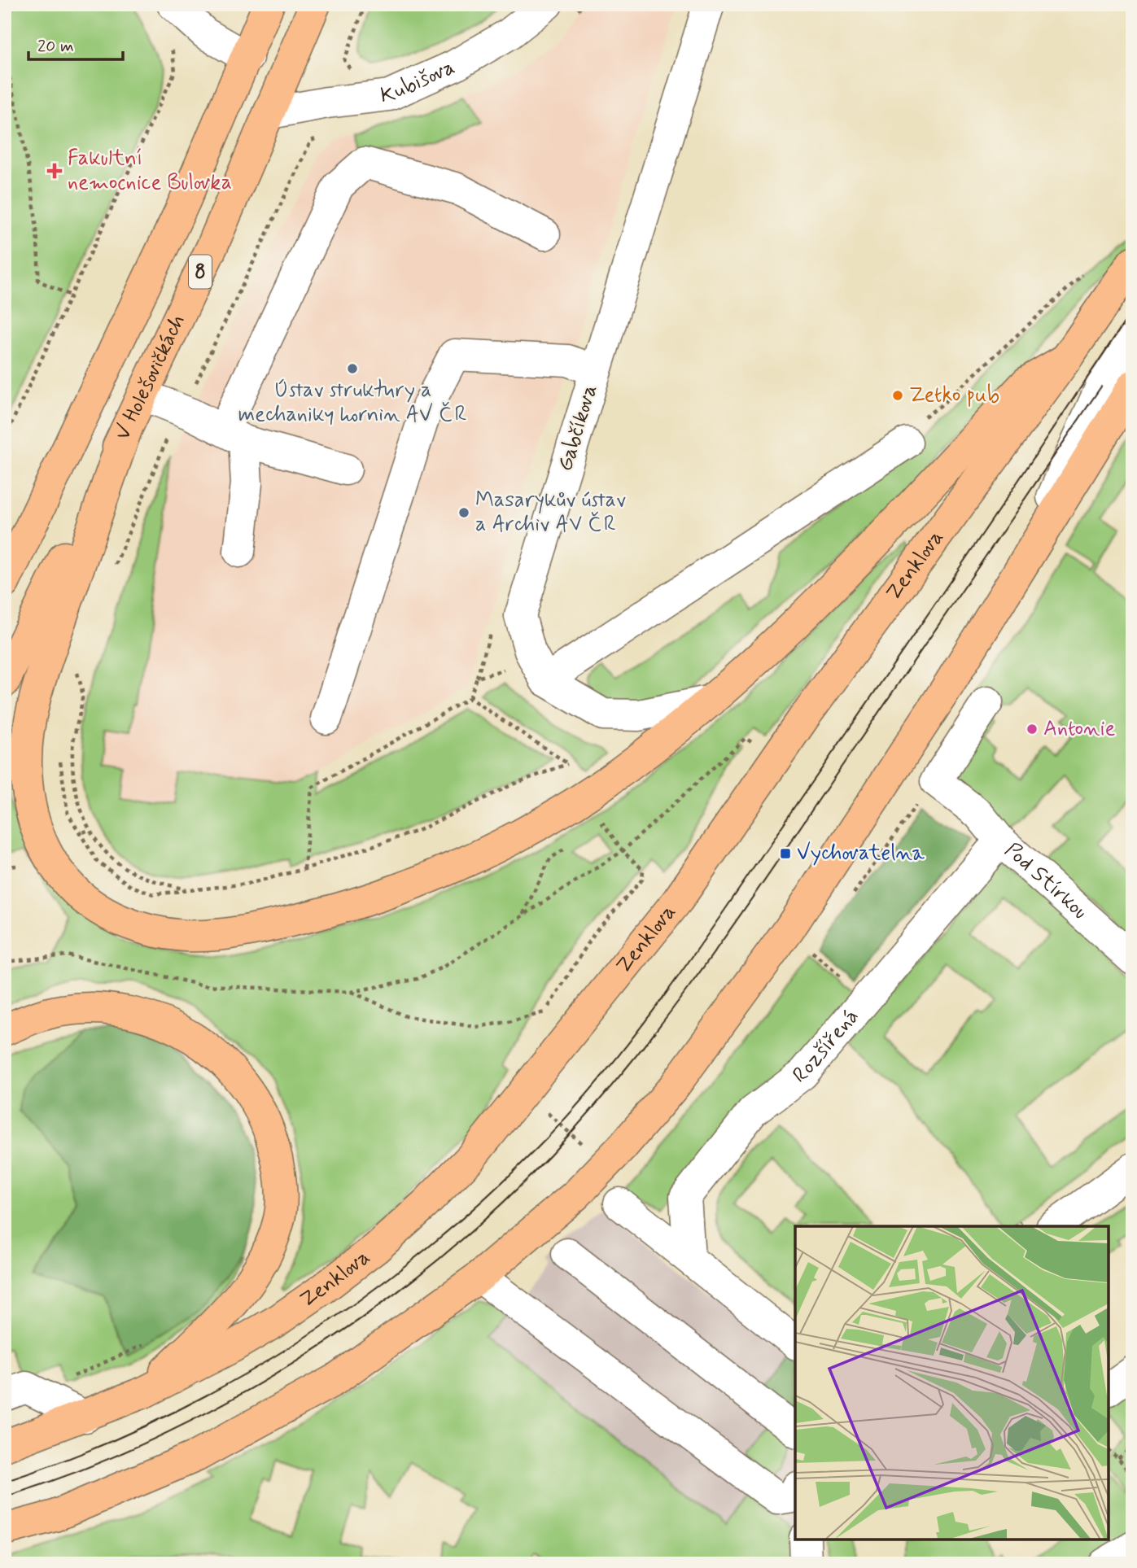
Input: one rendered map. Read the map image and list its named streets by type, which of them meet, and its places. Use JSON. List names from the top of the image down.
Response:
{
  "streets": {
    "main road": ["8", "V Holešovičkách", "Zenklova"],
    "street": [
      "Kubišova",
      "Gabčíkova",
      "Pod Stírkou",
      "Rozšířená"
    ]
  },
  "crossings": [
    ["Kubišova", "V Holešovičkách"],
    ["Pod Stírkou", "Rozšířená"]
  ],
  "places": {
    "health": ["Fakultní nemocnice Bulovka"],
    "other": [
      "Ústav struktury a mechaniky hornin AV ČR",
      "Zetko pub",
      "Masarykův ústav a Archiv AV ČR",
      "Antonie"
    ],
    "transit": ["Vychovatelna"]
  },
  "scale_bar": "20 m"
}
